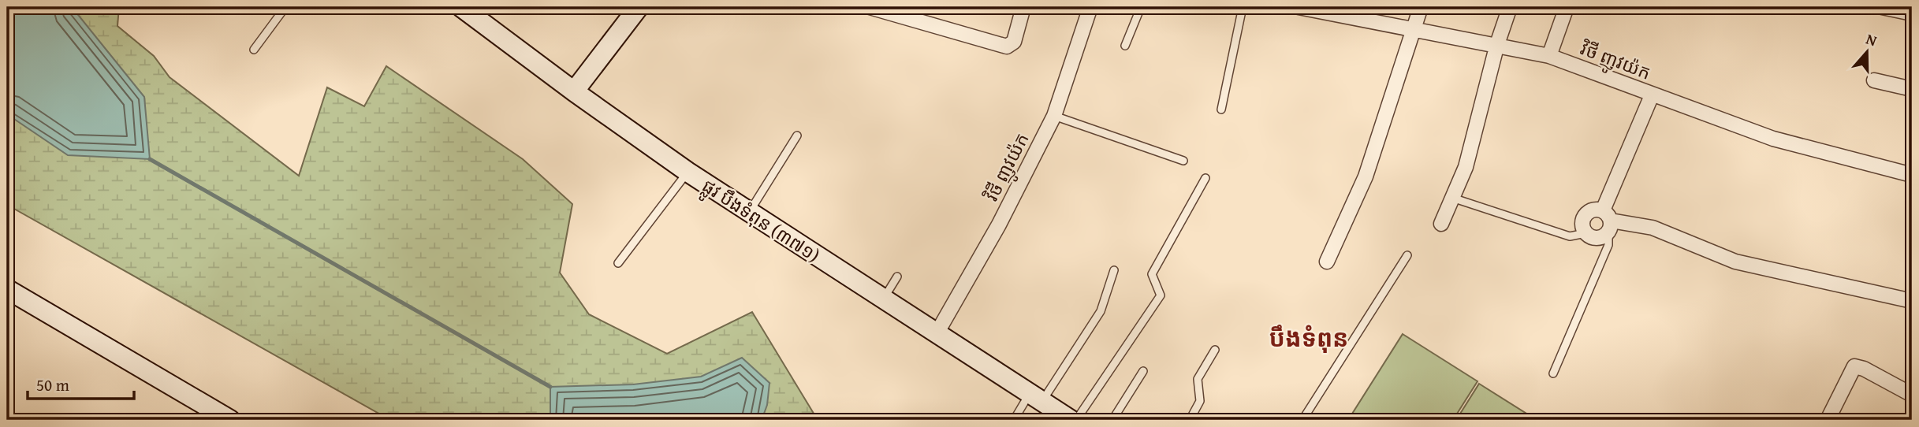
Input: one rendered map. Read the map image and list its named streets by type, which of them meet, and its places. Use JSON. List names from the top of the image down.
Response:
{
  "streets": {
    "main road": ["ផ្លូវ បឹងទំពុន (៣៧១)"],
    "street": ["វិថី ញូវយ៉ក"]
  },
  "crossings": [
    ["វិថី ញូវយ៉ក", "ផ្លូវ បឹងទំពុន (៣៧១)"]
  ],
  "districts": ["បឹងទំពុន"],
  "scale_bar": "50 m",
  "north": "top"
}
